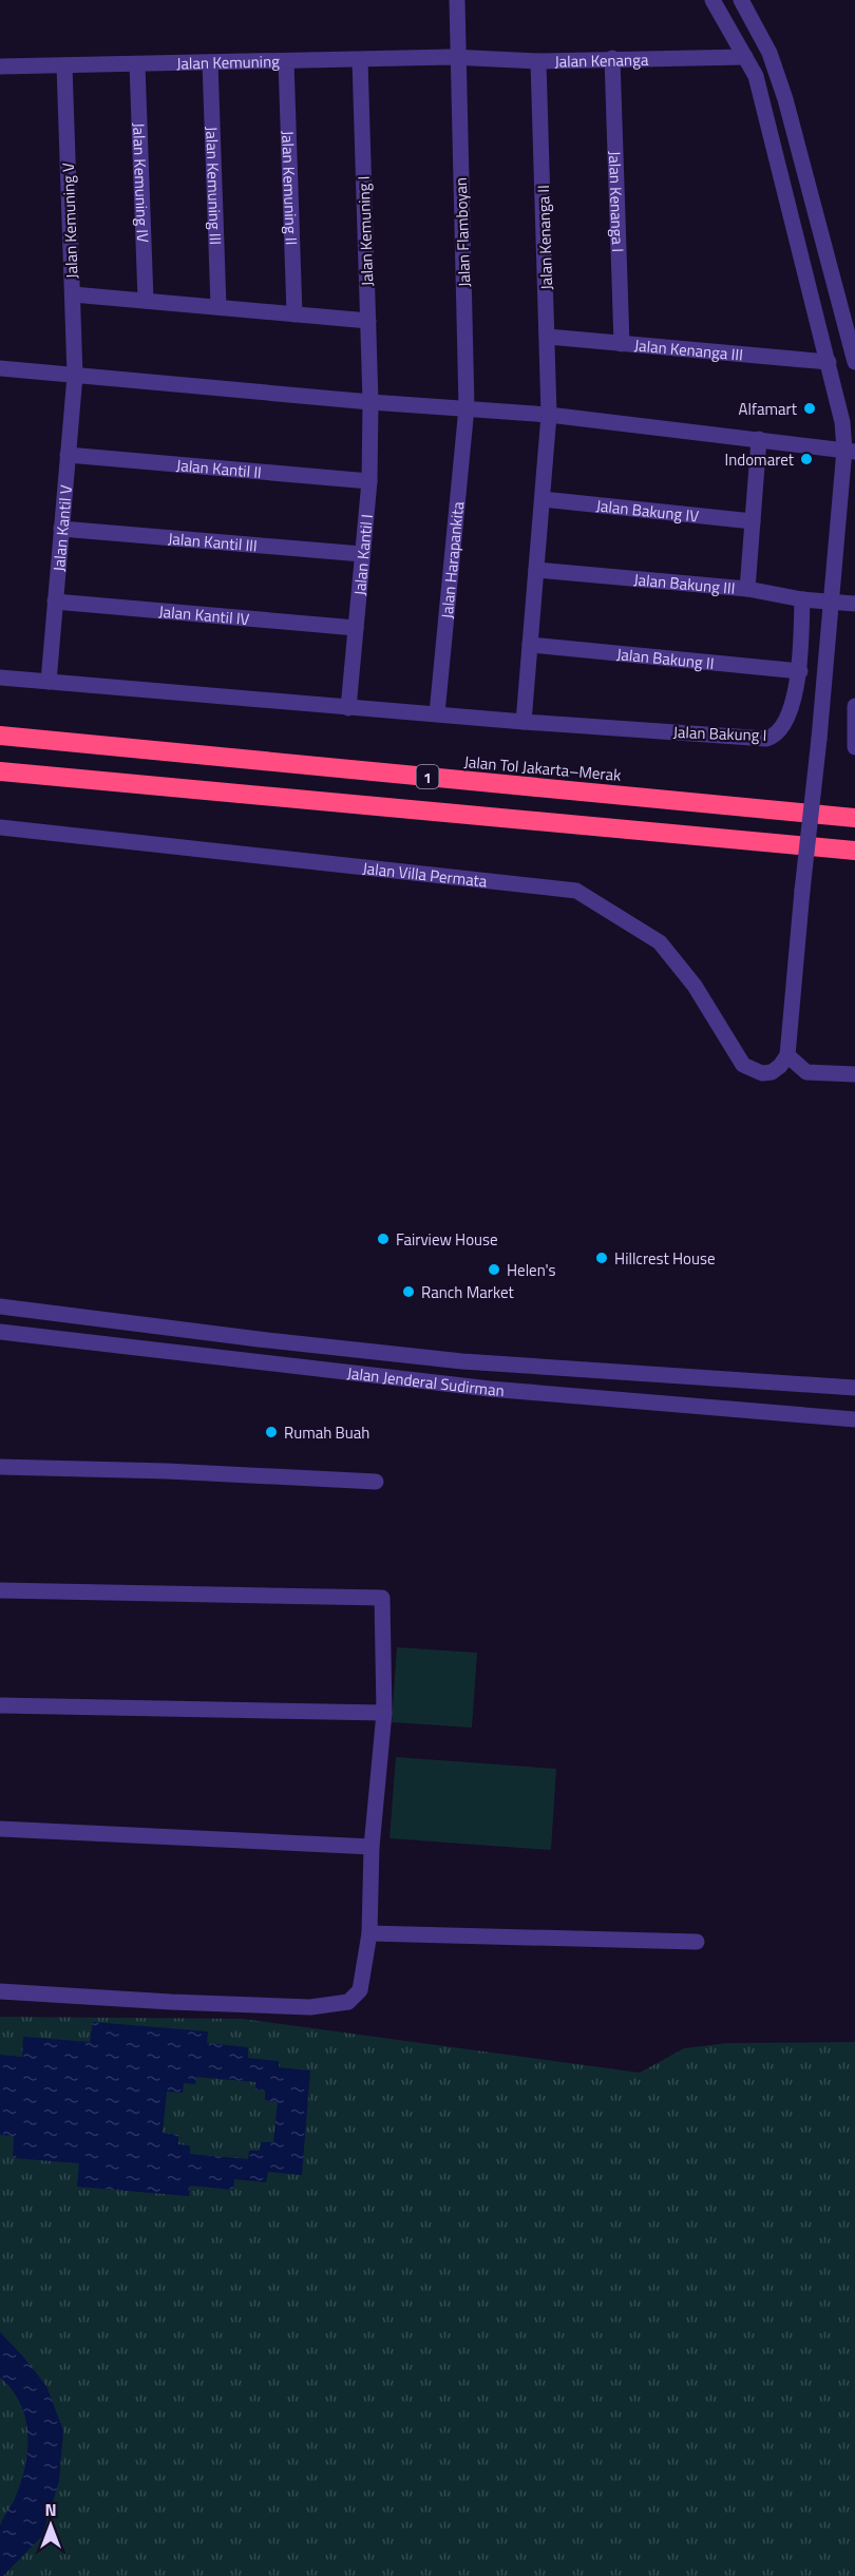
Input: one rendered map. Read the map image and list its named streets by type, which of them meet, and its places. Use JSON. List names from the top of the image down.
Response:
{
  "streets": {
    "highway": ["Jalan Tol Jakarta–Merak", "1"],
    "street": [
      "Jalan Kenanga",
      "Jalan Kemuning",
      "Jalan Kemuning IV",
      "Jalan Kemuning III",
      "Jalan Kemuning II",
      "Jalan Kenanga I",
      "Jalan Kemuning V",
      "Jalan Kemuning I",
      "Jalan Flamboyan",
      "Jalan Kenanga II",
      "Jalan Kenanga III",
      "Jalan Kantil II",
      "Jalan Bakung IV",
      "Jalan Kantil V",
      "Jalan Kantil III",
      "Jalan Kantil I",
      "Jalan Harapankita",
      "Jalan Bakung III",
      "Jalan Kantil IV",
      "Jalan Bakung II",
      "Jalan Bakung I",
      "Jalan Villa Permata",
      "Jalan Jenderal Sudirman"
    ]
  },
  "crossings": [
    ["Jalan Kenanga", "Jalan Kemuning"],
    ["Jalan Kenanga", "Jalan Kenanga I"],
    ["Jalan Kenanga", "Jalan Flamboyan"],
    ["Jalan Kenanga", "Jalan Kenanga II"],
    ["Jalan Kemuning", "Jalan Kemuning IV"],
    ["Jalan Kemuning", "Jalan Kemuning III"],
    ["Jalan Kemuning", "Jalan Kemuning II"],
    ["Jalan Kemuning", "Jalan Kemuning V"],
    ["Jalan Kemuning", "Jalan Kemuning I"],
    ["Jalan Kemuning", "Jalan Flamboyan"],
    ["Jalan Kenanga I", "Jalan Kenanga III"],
    ["Jalan Kemuning V", "Jalan Kantil V"],
    ["Jalan Kemuning I", "Jalan Kantil I"],
    ["Jalan Flamboyan", "Jalan Harapankita"],
    ["Jalan Kenanga II", "Jalan Kenanga III"],
    ["Jalan Kantil II", "Jalan Kantil V"],
    ["Jalan Kantil II", "Jalan Kantil I"],
    ["Jalan Kantil V", "Jalan Kantil III"],
    ["Jalan Kantil V", "Jalan Kantil IV"],
    ["Jalan Kantil V", "Jalan Bakung I"],
    ["Jalan Kantil III", "Jalan Kantil I"],
    ["Jalan Kantil I", "Jalan Kantil IV"],
    ["Jalan Kantil I", "Jalan Bakung I"],
    ["Jalan Harapankita", "Jalan Bakung I"],
    ["Jalan Bakung III", "Jalan Bakung I"],
    ["Jalan Bakung II", "Jalan Bakung I"]
  ],
  "places": [
    "Alfamart",
    "Indomaret",
    "Fairview House",
    "Hillcrest House",
    "Helen's",
    "Ranch Market",
    "Rumah Buah"
  ],
  "north": "top"
}
